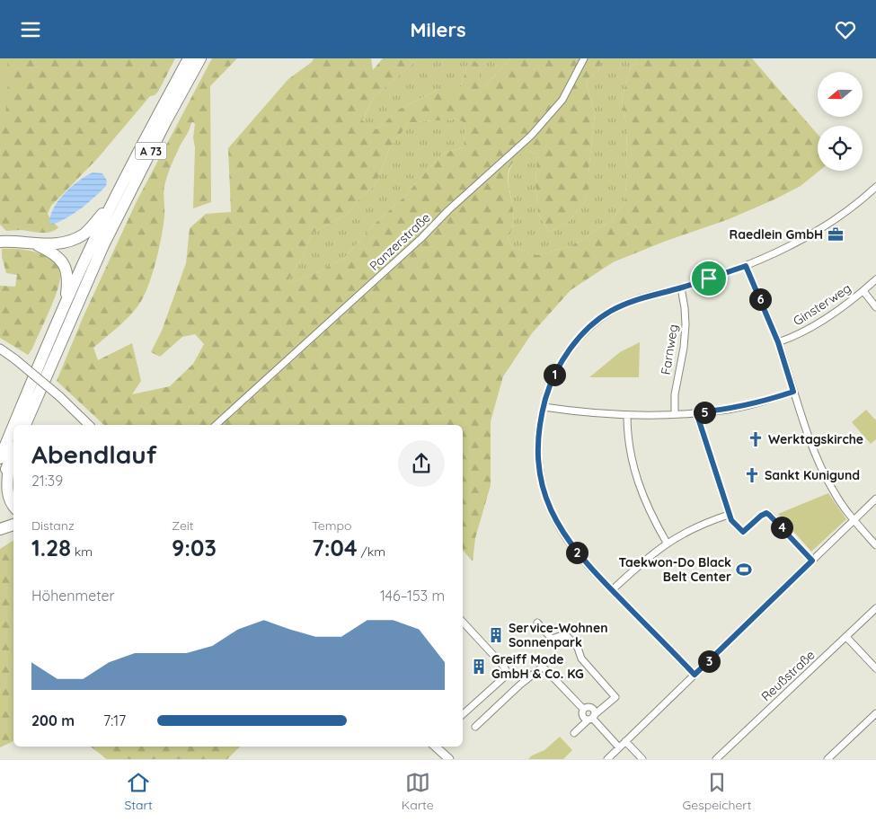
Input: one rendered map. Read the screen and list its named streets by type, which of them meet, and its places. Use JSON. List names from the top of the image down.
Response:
{
  "streets": {
    "highway": ["A 73"],
    "street": [
      "Panzerstraße",
      "Ginsterweg",
      "Farnweg",
      "Reußstraße"
    ]
  },
  "places": {
    "office": ["Raedlein GmbH"],
    "church": ["Werktagskirche", "Sankt Kunigund"],
    "sports": ["Taekwon-Do Black Belt Center"],
    "building": ["Service-Wohnen Sonnenpark", "Greiff Mode GmbH & Co. KG"]
  },
  "north": "left",
  "page": {
    "header": "Milers",
    "pins": [
      "6",
      "1",
      "5",
      "4",
      "2",
      "3"
    ],
    "heading": ["Abendlauf", "21:39"],
    "stats": [
      ["Distanz", "1.28 km"],
      ["Zeit", "9:03"],
      ["Tempo", "7:04 /km"]
    ],
    "chart": ["Höhenmeter", "146–153 m"],
    "list": [
      {
        "name": "200 m",
        "note": "7:17"
      }
    ],
    "tabs": ["Start", "Karte", "Gespeichert"]
  }
}
